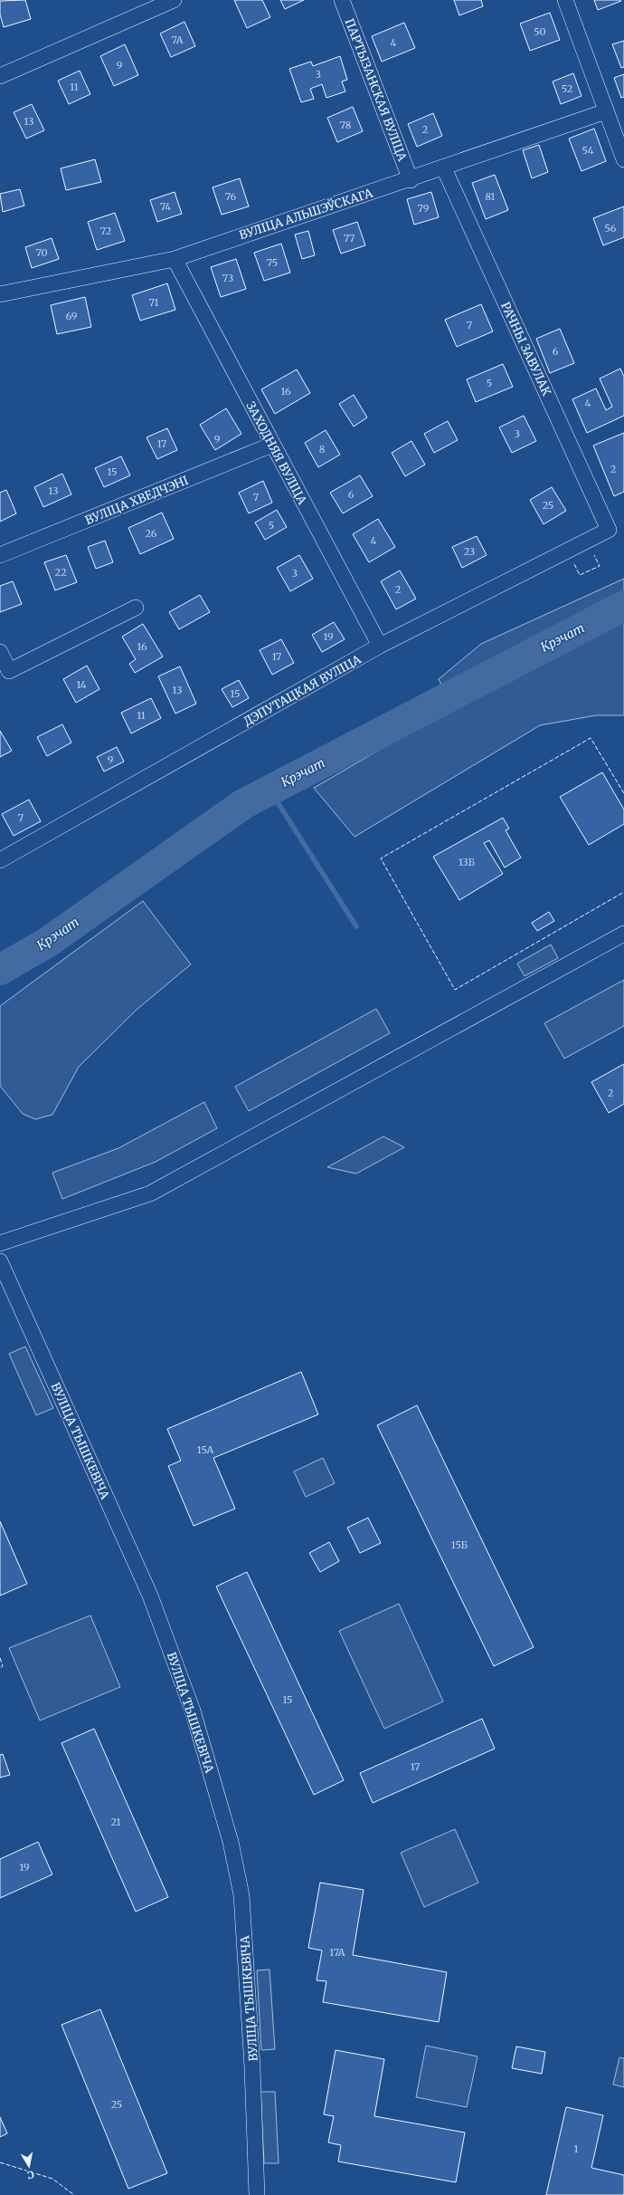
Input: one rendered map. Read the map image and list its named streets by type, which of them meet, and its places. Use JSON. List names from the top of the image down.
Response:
{
  "streets": {
    "street": [
      "ПАРТЫЗАНСКАЯ ВУЛІЦА",
      "ВУЛІЦА АЛЬШЭЎСКАГА",
      "РАЧНЫ ЗАВУЛАК",
      "ЗАХОДНЯЯ ВУЛІЦА",
      "ВУЛІЦА ХВЕДЧЭНІ",
      "ДЭПУТАЦКАЯ ВУЛІЦА",
      "ВУЛІЦА ТЫШКЕВІЧА"
    ]
  },
  "crossings": [
    ["ПАРТЫЗАНСКАЯ ВУЛІЦА", "ВУЛІЦА АЛЬШЭЎСКАГА"],
    ["ВУЛІЦА АЛЬШЭЎСКАГА", "РАЧНЫ ЗАВУЛАК"],
    ["ВУЛІЦА АЛЬШЭЎСКАГА", "ЗАХОДНЯЯ ВУЛІЦА"],
    ["РАЧНЫ ЗАВУЛАК", "ДЭПУТАЦКАЯ ВУЛІЦА"],
    ["ЗАХОДНЯЯ ВУЛІЦА", "ВУЛІЦА ХВЕДЧЭНІ"],
    ["ЗАХОДНЯЯ ВУЛІЦА", "ДЭПУТАЦКАЯ ВУЛІЦА"]
  ],
  "water": ["Крэчат"],
  "house_numbers": [
    "50",
    "7А",
    "4",
    "9",
    "3",
    "11",
    "52",
    "13",
    "78",
    "2",
    "54",
    "76",
    "81",
    "74",
    "79",
    "56",
    "72",
    "77",
    "70",
    "75",
    "73",
    "71",
    "69",
    "7",
    "6",
    "5",
    "16",
    "4",
    "3",
    "9",
    "17",
    "8",
    "2",
    "15",
    "13",
    "6",
    "7",
    "25",
    "5",
    "26",
    "4",
    "23",
    "22",
    "3",
    "2",
    "19",
    "16",
    "17",
    "14",
    "13",
    "15",
    "11",
    "9",
    "7",
    "13Б",
    "2",
    "15А",
    "15Б",
    "15",
    "17",
    "21",
    "19",
    "17А",
    "25",
    "1"
  ],
  "north": "bottom"
}
